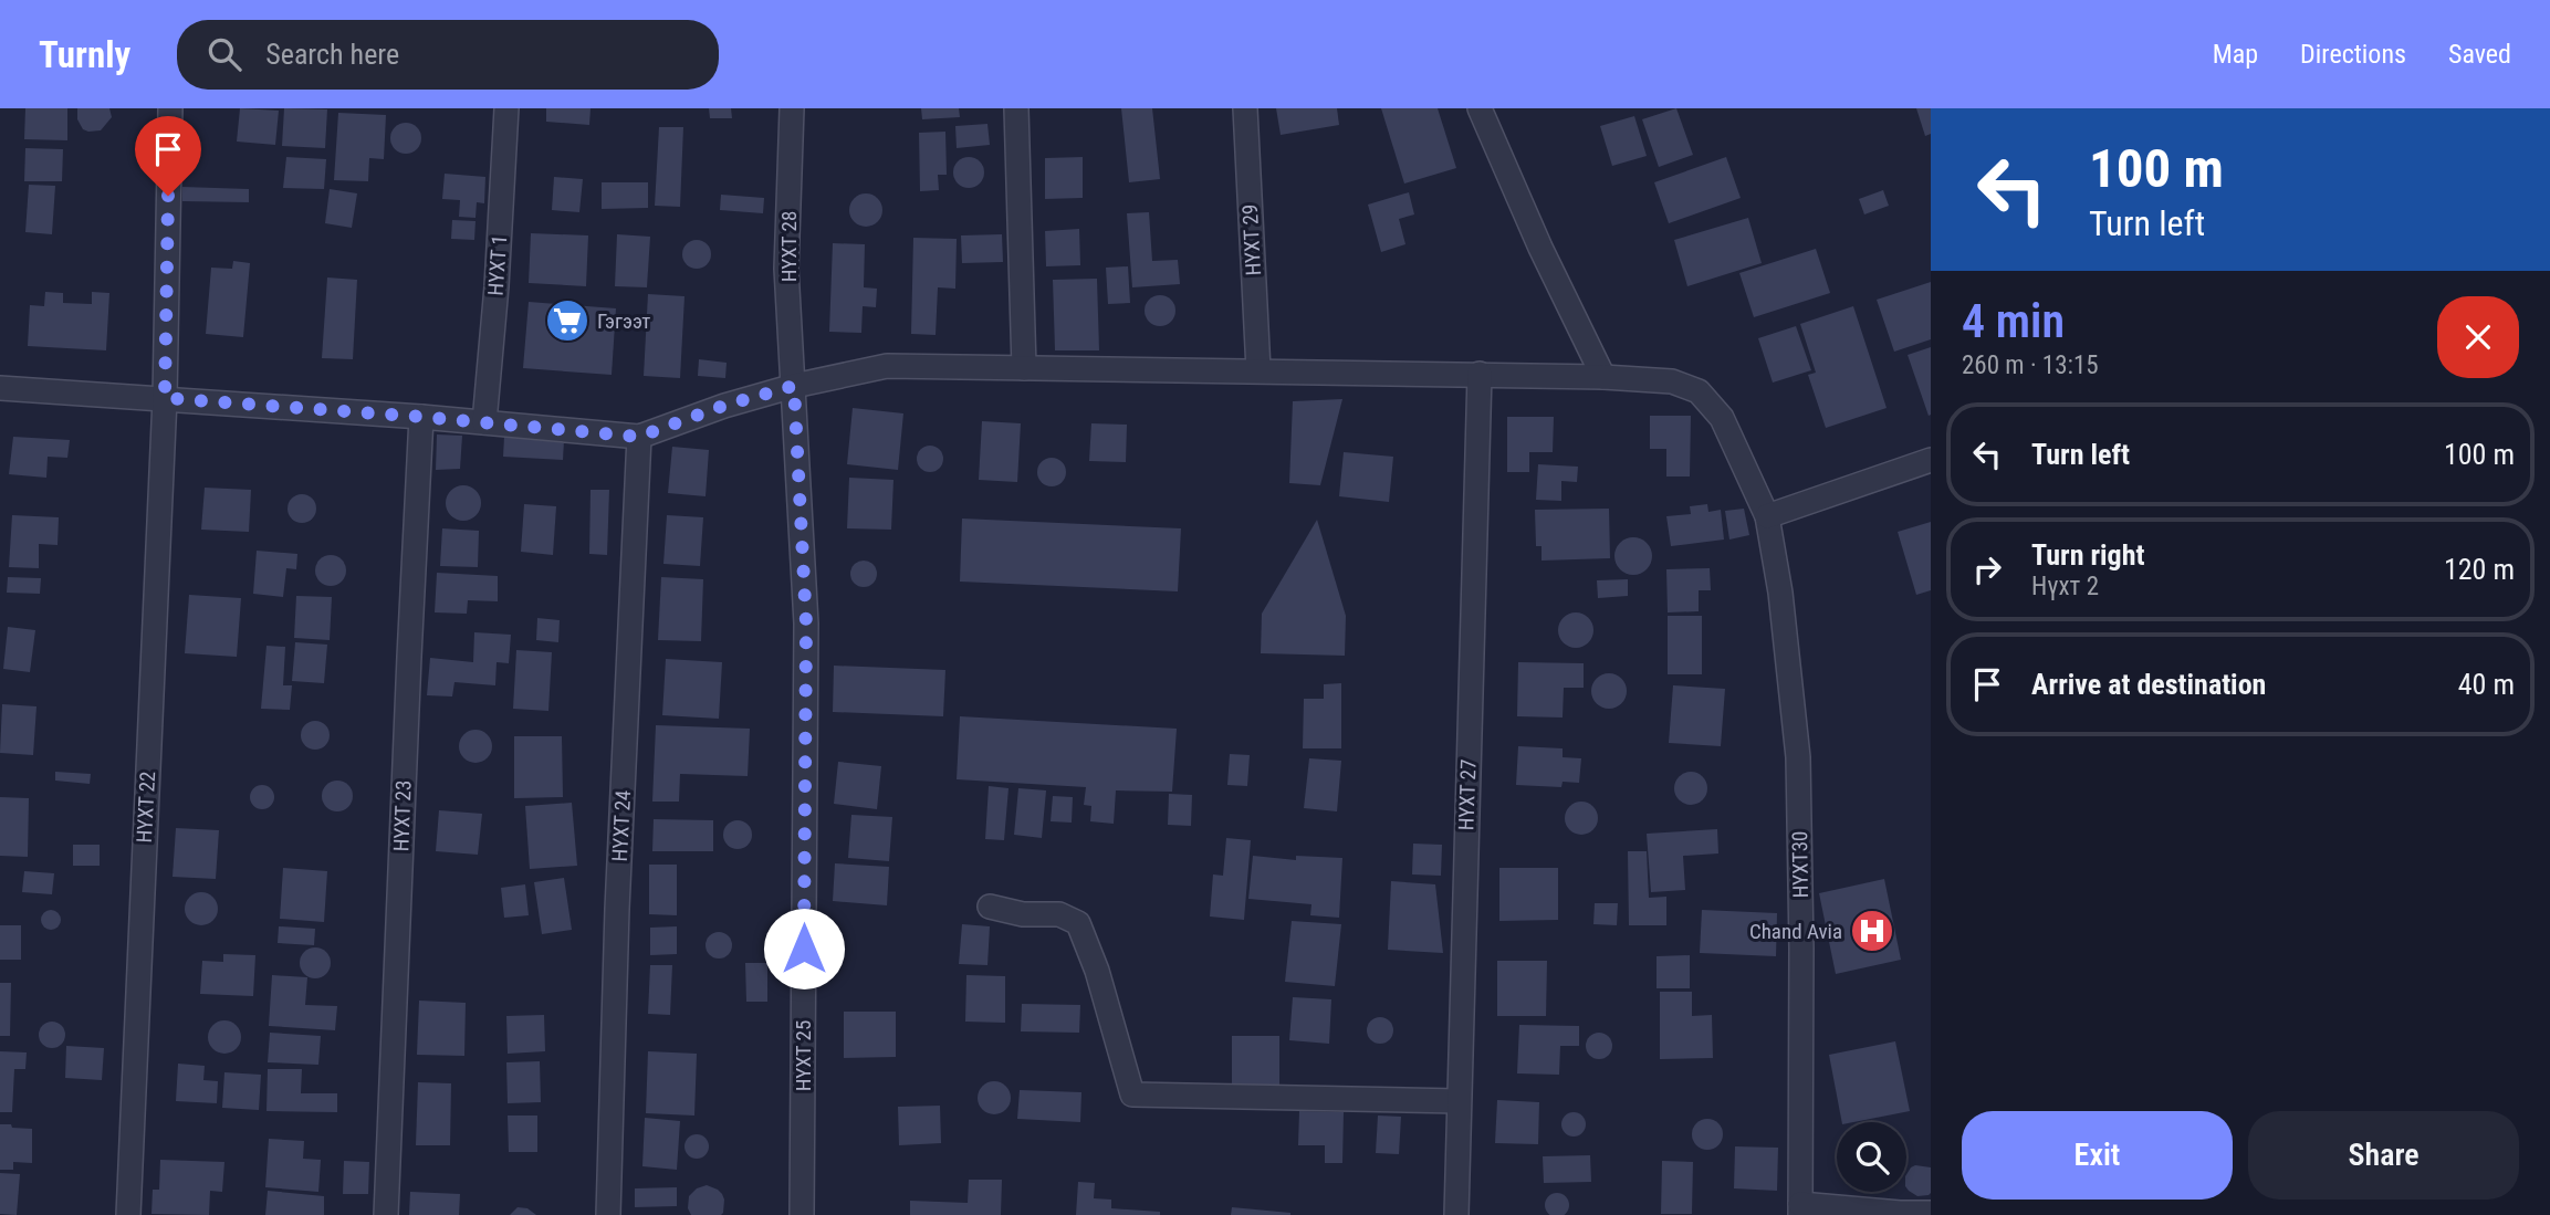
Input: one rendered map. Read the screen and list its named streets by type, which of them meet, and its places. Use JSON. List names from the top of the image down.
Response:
{
  "streets": {
    "street": [
      "НҮХТ 29",
      "НҮХТ 28",
      "НҮХТ 1",
      "НҮХТ 27",
      "НҮХТ 22",
      "НҮХТ 23",
      "НҮХТ 24",
      "НҮХТ30",
      "НҮХТ 25"
    ]
  },
  "crossings": [
    ["НҮХТ 29", "НҮХТ30"],
    ["НҮХТ 28", "НҮХТ30"],
    ["НҮХТ 28", "НҮХТ 25"],
    ["НҮХТ 27", "НҮХТ30"],
    ["НҮХТ 24", "НҮХТ30"],
    ["НҮХТ30", "НҮХТ 25"]
  ],
  "places": {
    "supermarket": ["Гэгээт"],
    "hospital": ["Chand Avia"]
  },
  "page": {
    "header": "Turnly",
    "search": "Search here",
    "nav": ["Map", "Directions", "Saved"],
    "turn": ["100 m", "Turn left"],
    "heading": ["4 min", "260 m · 13:15"],
    "list": [
      {
        "name": "Turn left",
        "value": "100 m"
      },
      {
        "name": "Turn right",
        "note": "Нүхт 2",
        "value": "120 m"
      },
      {
        "name": "Arrive at destination",
        "value": "40 m"
      }
    ],
    "buttons": ["Exit", "Share"]
  }
}
